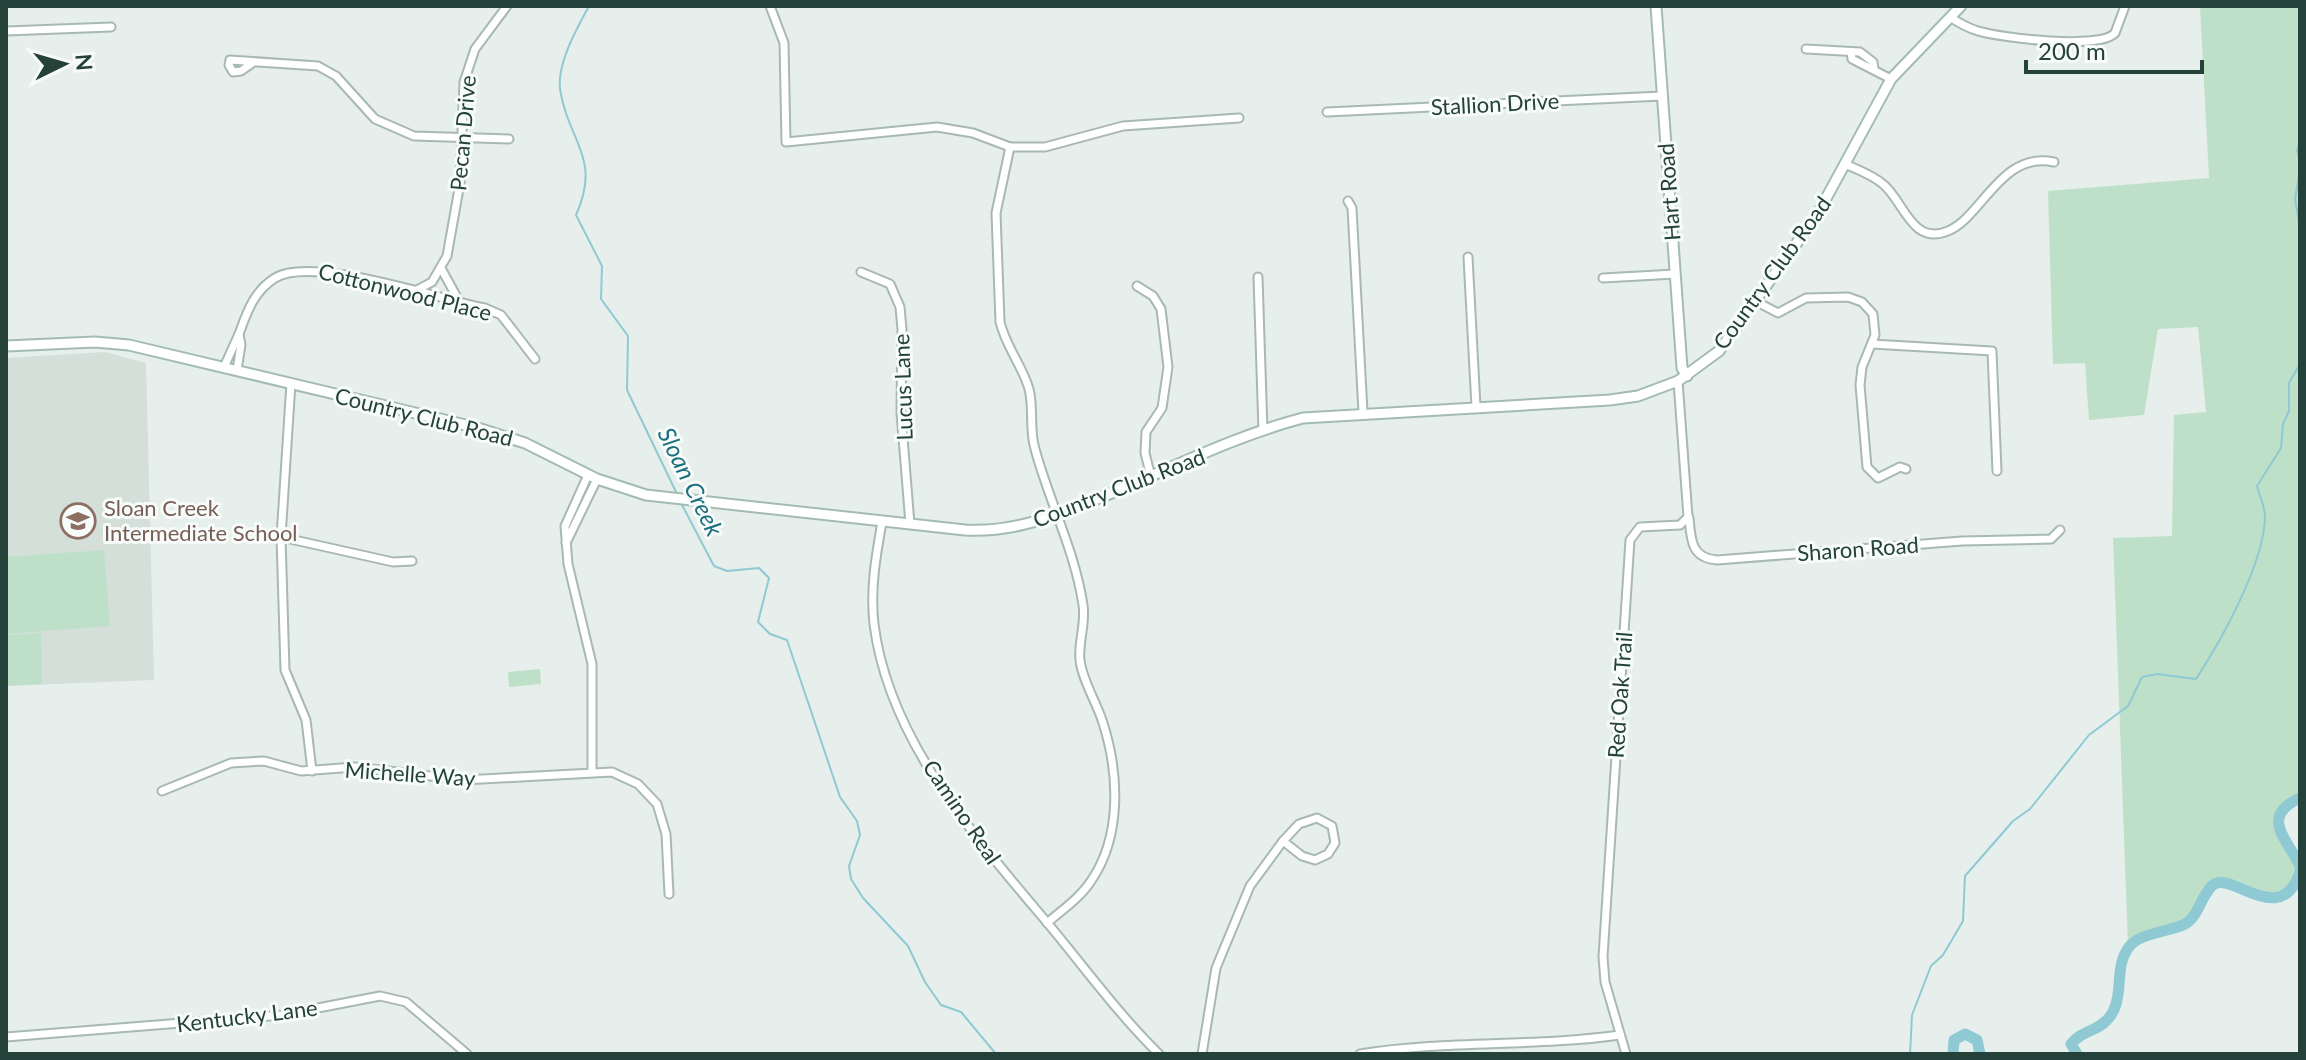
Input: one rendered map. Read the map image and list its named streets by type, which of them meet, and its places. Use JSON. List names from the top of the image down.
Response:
{
  "streets": {
    "main road": ["Hart Road", "Country Club Road"],
    "street": [
      "Stallion Drive",
      "Pecan Drive",
      "Cottonwood Place",
      "Lucus Lane",
      "Sharon Road",
      "Red Oak Trail",
      "Michelle Way",
      "Camino Real",
      "Kentucky Lane"
    ]
  },
  "crossings": [
    ["Stallion Drive", "Hart Road"],
    ["Hart Road", "Country Club Road"],
    ["Country Club Road", "Cottonwood Place"],
    ["Country Club Road", "Lucus Lane"],
    ["Country Club Road", "Camino Real"],
    ["Sharon Road", "Red Oak Trail"]
  ],
  "water": ["Sloan Creek"],
  "places": {
    "school or university": ["Sloan Creek Intermediate School"]
  },
  "scale_bar": "200 m",
  "north": "right"
}
